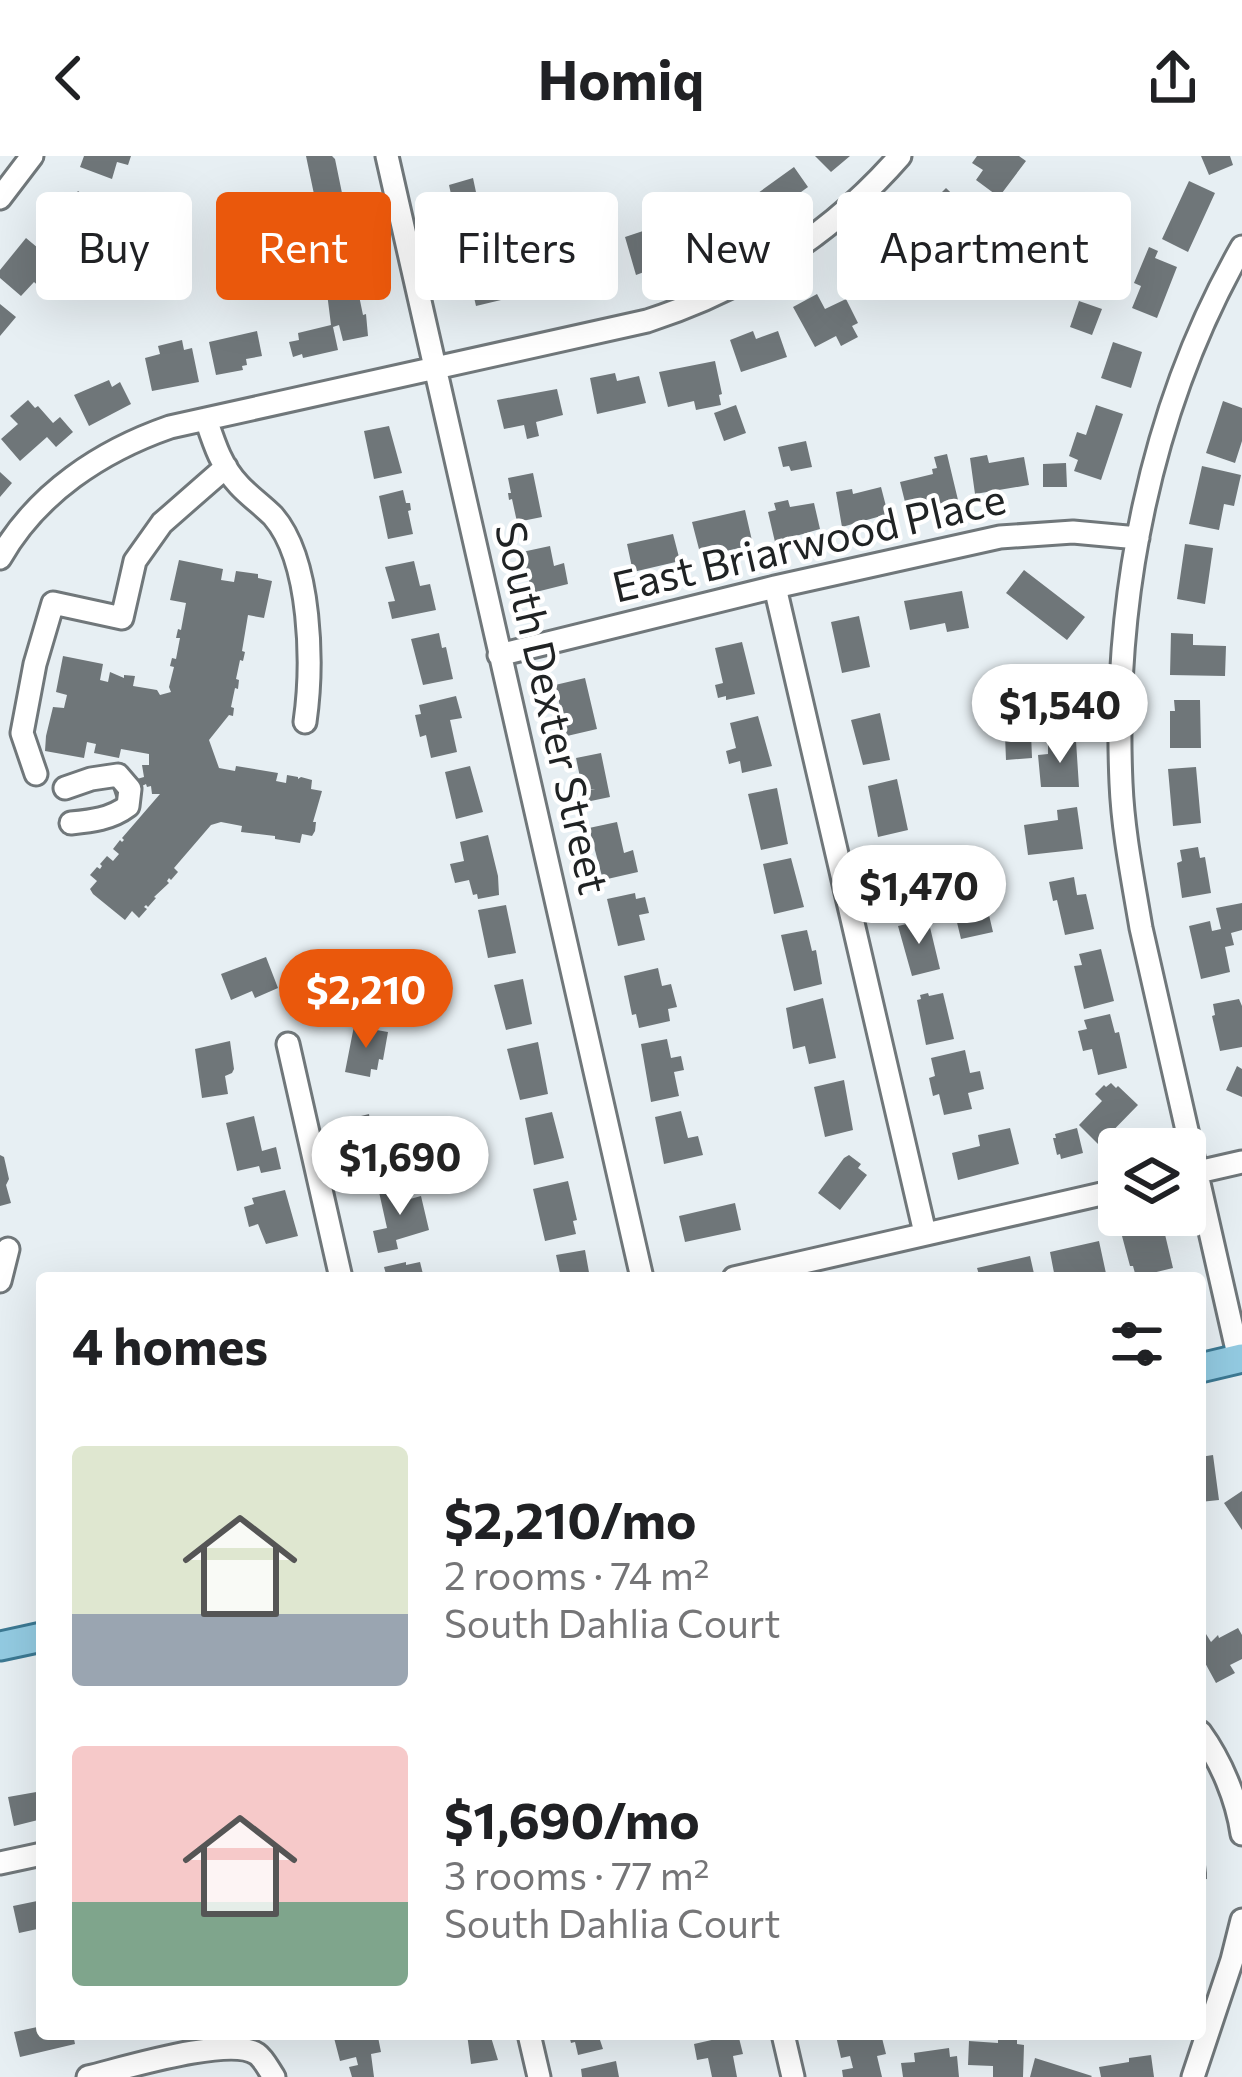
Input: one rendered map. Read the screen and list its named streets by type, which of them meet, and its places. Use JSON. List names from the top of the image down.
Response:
{
  "streets": {
    "street": ["East Briarwood Place", "South Dexter Street"]
  },
  "crossings": [
    ["East Briarwood Place", "South Dexter Street"]
  ],
  "page": {
    "header": "Homiq",
    "chip": [
      "Buy",
      "Rent",
      "Filters",
      "New",
      "Apartment"
    ],
    "price": [
      "$1,540",
      "$1,470",
      "$2,210",
      "$1,690"
    ],
    "heading": "4 homes",
    "list": [
      {
        "name": "$2,210/mo",
        "note": "2 rooms · 74 m² · South Dahlia Court"
      },
      {
        "name": "$1,690/mo",
        "note": "3 rooms · 77 m² · South Dahlia Court"
      }
    ]
  }
}
